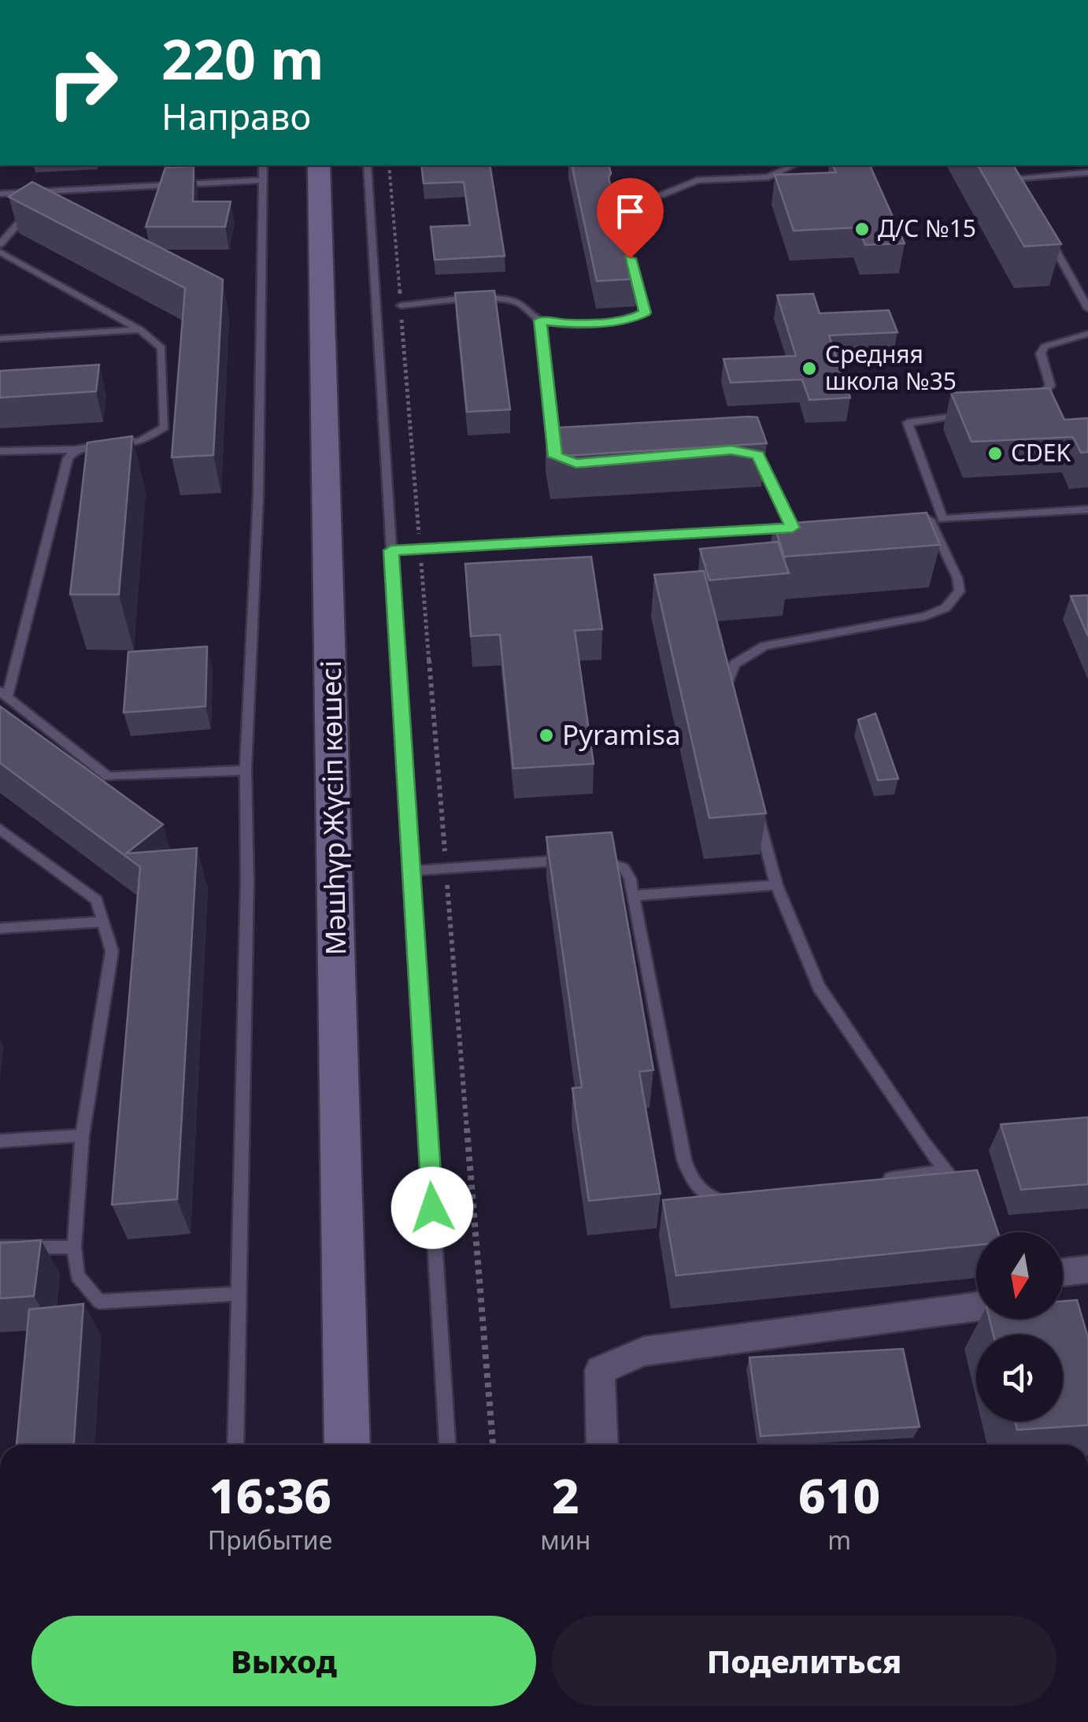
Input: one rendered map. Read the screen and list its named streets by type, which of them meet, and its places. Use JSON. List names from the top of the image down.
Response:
{
  "streets": {
    "main road": ["Мәшһүр Жүсіп көшесі"]
  },
  "places": [
    "Д/С №15",
    "Средняя школа №35",
    "CDEK",
    "Pyramisa"
  ],
  "north": "bottom",
  "page": {
    "turn": ["220 m", "Направо"],
    "eta": [
      "16:36",
      "Прибытие",
      "2",
      "мин",
      "610",
      "m"
    ],
    "buttons": ["Выход", "Поделиться"]
  }
}
